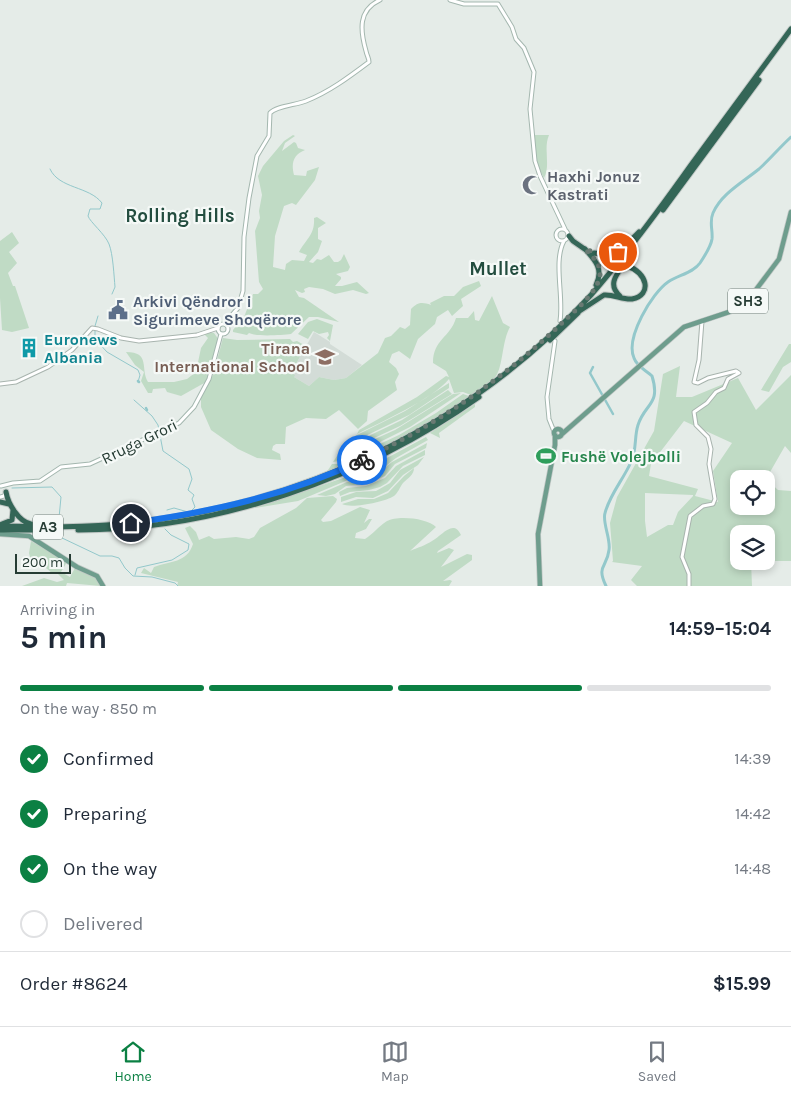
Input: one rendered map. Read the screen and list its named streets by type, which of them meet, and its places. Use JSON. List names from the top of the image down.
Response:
{
  "streets": {
    "highway": ["A3"],
    "main road": ["SH3", "Rruga Grori"]
  },
  "districts": ["Rolling Hills", "Mullet"],
  "places": {
    "mosque": ["Haxhi Jonuz Kastrati"],
    "public building": ["Arkivi Qëndror i Sigurimeve Shoqërore"],
    "building": ["Euronews Albania"],
    "school or university": ["Tirana International School"],
    "sports": ["Fushë Volejbolli"]
  },
  "scale_bar": "200 m",
  "page": {
    "scale": "200 m",
    "heading": ["5 min", "Arriving in", "14:59–15:04"],
    "panel": ["Order #8624", "$15.99"],
    "bar": "On the way · 850 m",
    "list": [
      ["Confirmed", "14:39"],
      ["Preparing", "14:42"],
      ["On the way", "14:48"],
      "Delivered"
    ],
    "tabs": ["Home", "Map", "Saved"]
  }
}
